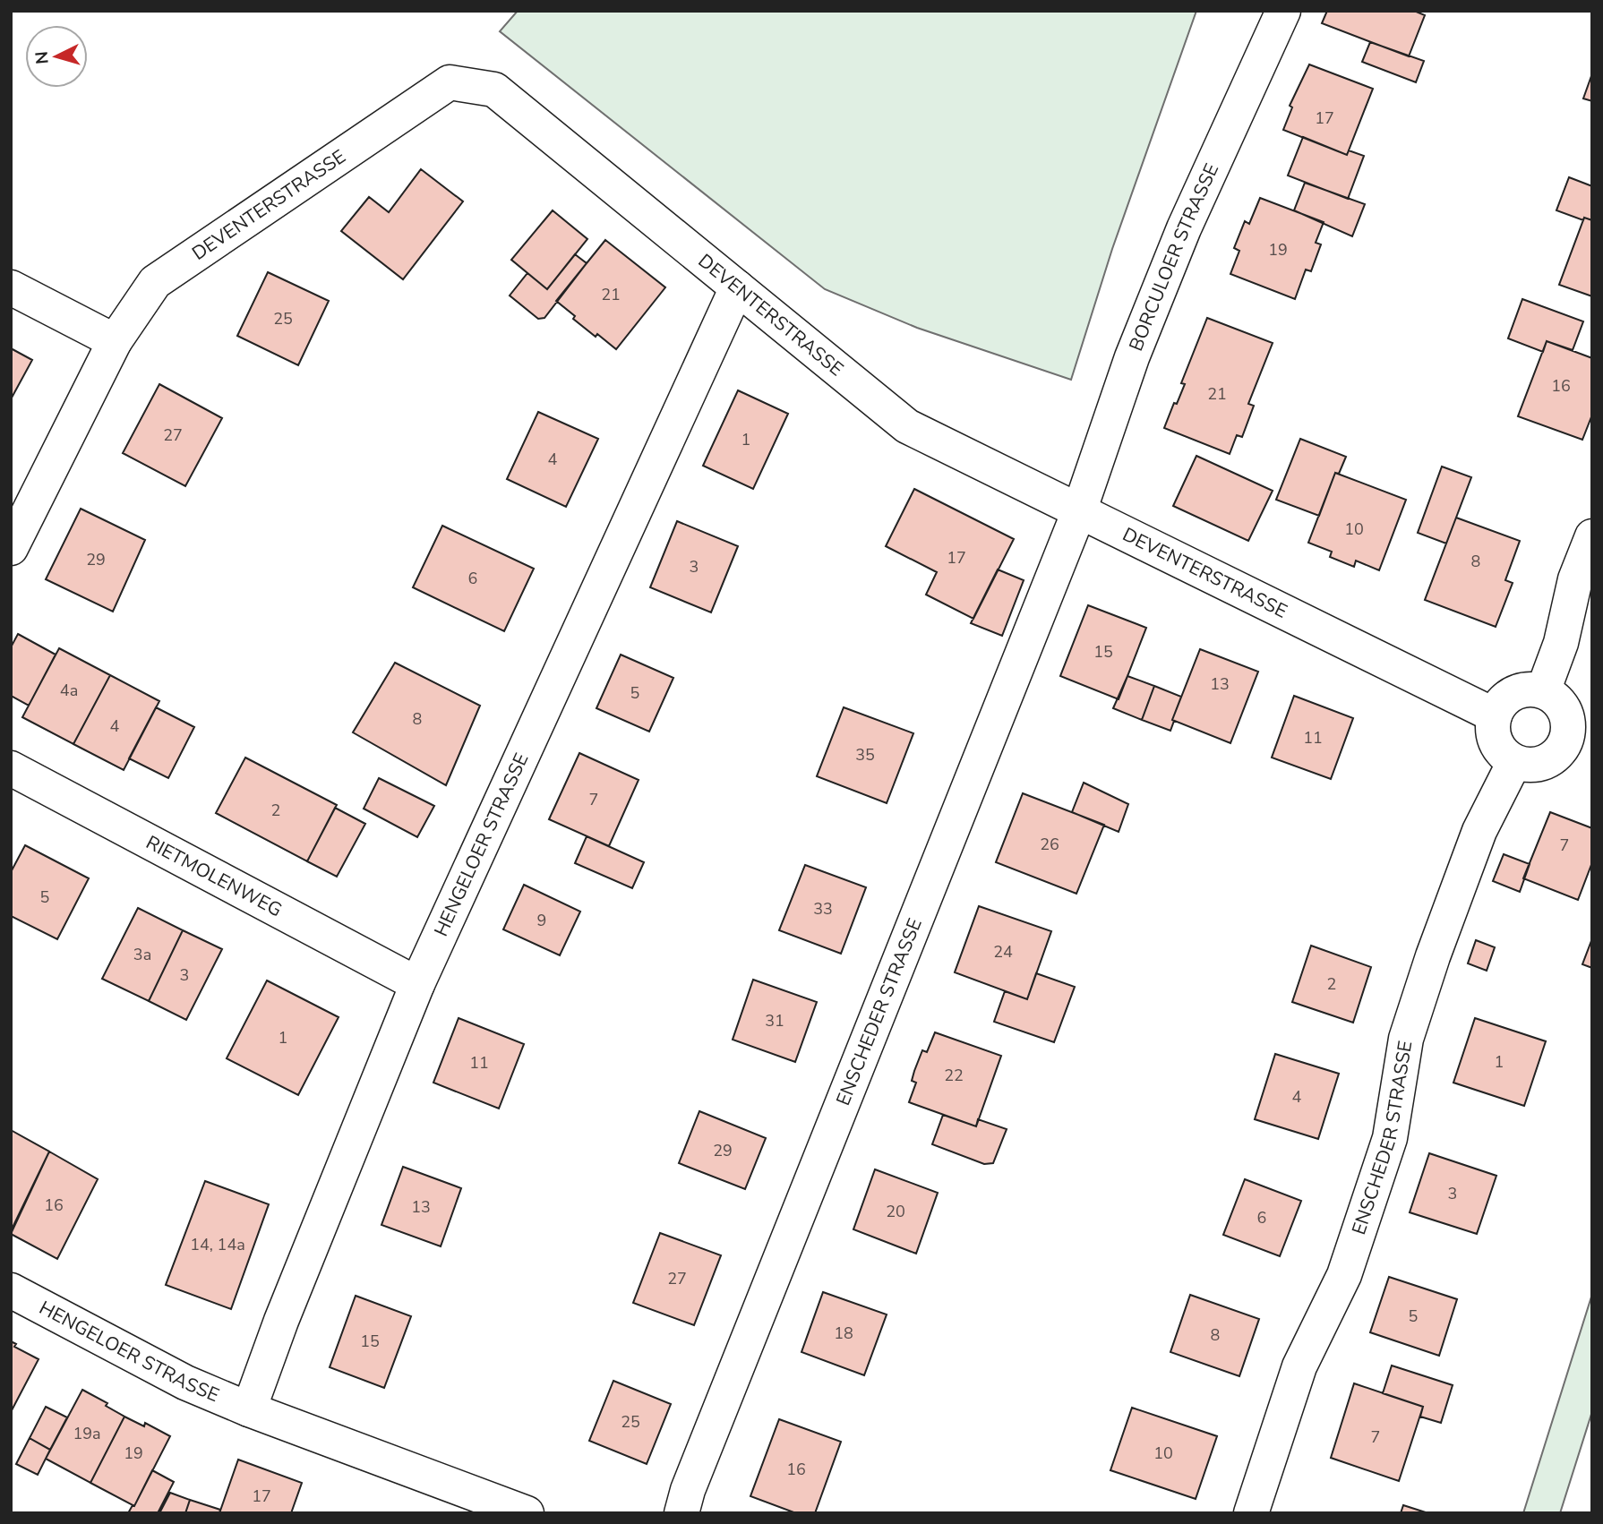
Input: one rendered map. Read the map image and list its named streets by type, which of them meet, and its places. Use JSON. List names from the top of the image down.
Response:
{
  "streets": {
    "street": [
      "DEVENTERSTRASSE",
      "BORCULOER STRASSE",
      "HENGELOER STRASSE",
      "RIETMOLENWEG",
      "ENSCHEDER STRASSE"
    ]
  },
  "crossings": [
    ["DEVENTERSTRASSE", "BORCULOER STRASSE"],
    ["DEVENTERSTRASSE", "HENGELOER STRASSE"],
    ["DEVENTERSTRASSE", "ENSCHEDER STRASSE"],
    ["BORCULOER STRASSE", "ENSCHEDER STRASSE"],
    ["HENGELOER STRASSE", "RIETMOLENWEG"]
  ],
  "house_numbers": [
    "17",
    "19",
    "21",
    "25",
    "16",
    "21",
    "27",
    "1",
    "4",
    "10",
    "17",
    "29",
    "8",
    "3",
    "6",
    "15",
    "13",
    "4a",
    "5",
    "8",
    "4",
    "11",
    "35",
    "7",
    "2",
    "26",
    "7",
    "5",
    "33",
    "9",
    "24",
    "3a",
    "3",
    "2",
    "31",
    "1",
    "1",
    "11",
    "22",
    "4",
    "29",
    "3",
    "16",
    "13",
    "20",
    "6",
    "14, 14a",
    "27",
    "5",
    "18",
    "8",
    "15",
    "25",
    "19a",
    "7",
    "19",
    "10",
    "16",
    "17"
  ],
  "north": "left"
}
